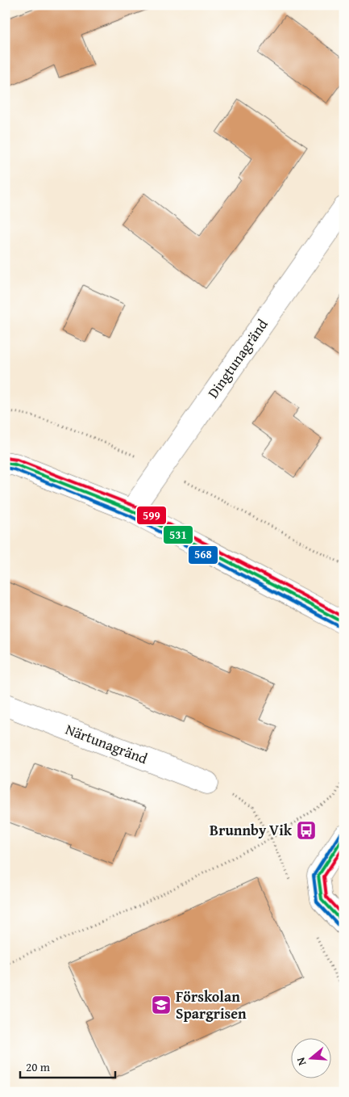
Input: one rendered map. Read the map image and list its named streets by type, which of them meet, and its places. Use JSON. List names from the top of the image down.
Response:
{
  "streets": {
    "street": ["Dingtunagränd", "Närtunagränd"]
  },
  "places": {
    "bus stop": ["Brunnby Vik"],
    "school or university": ["Förskolan Spargrisen"]
  },
  "lines": ["transit line 599", "transit line 531", "transit line 568"],
  "scale_bar": "20 m",
  "north": "left"
}
